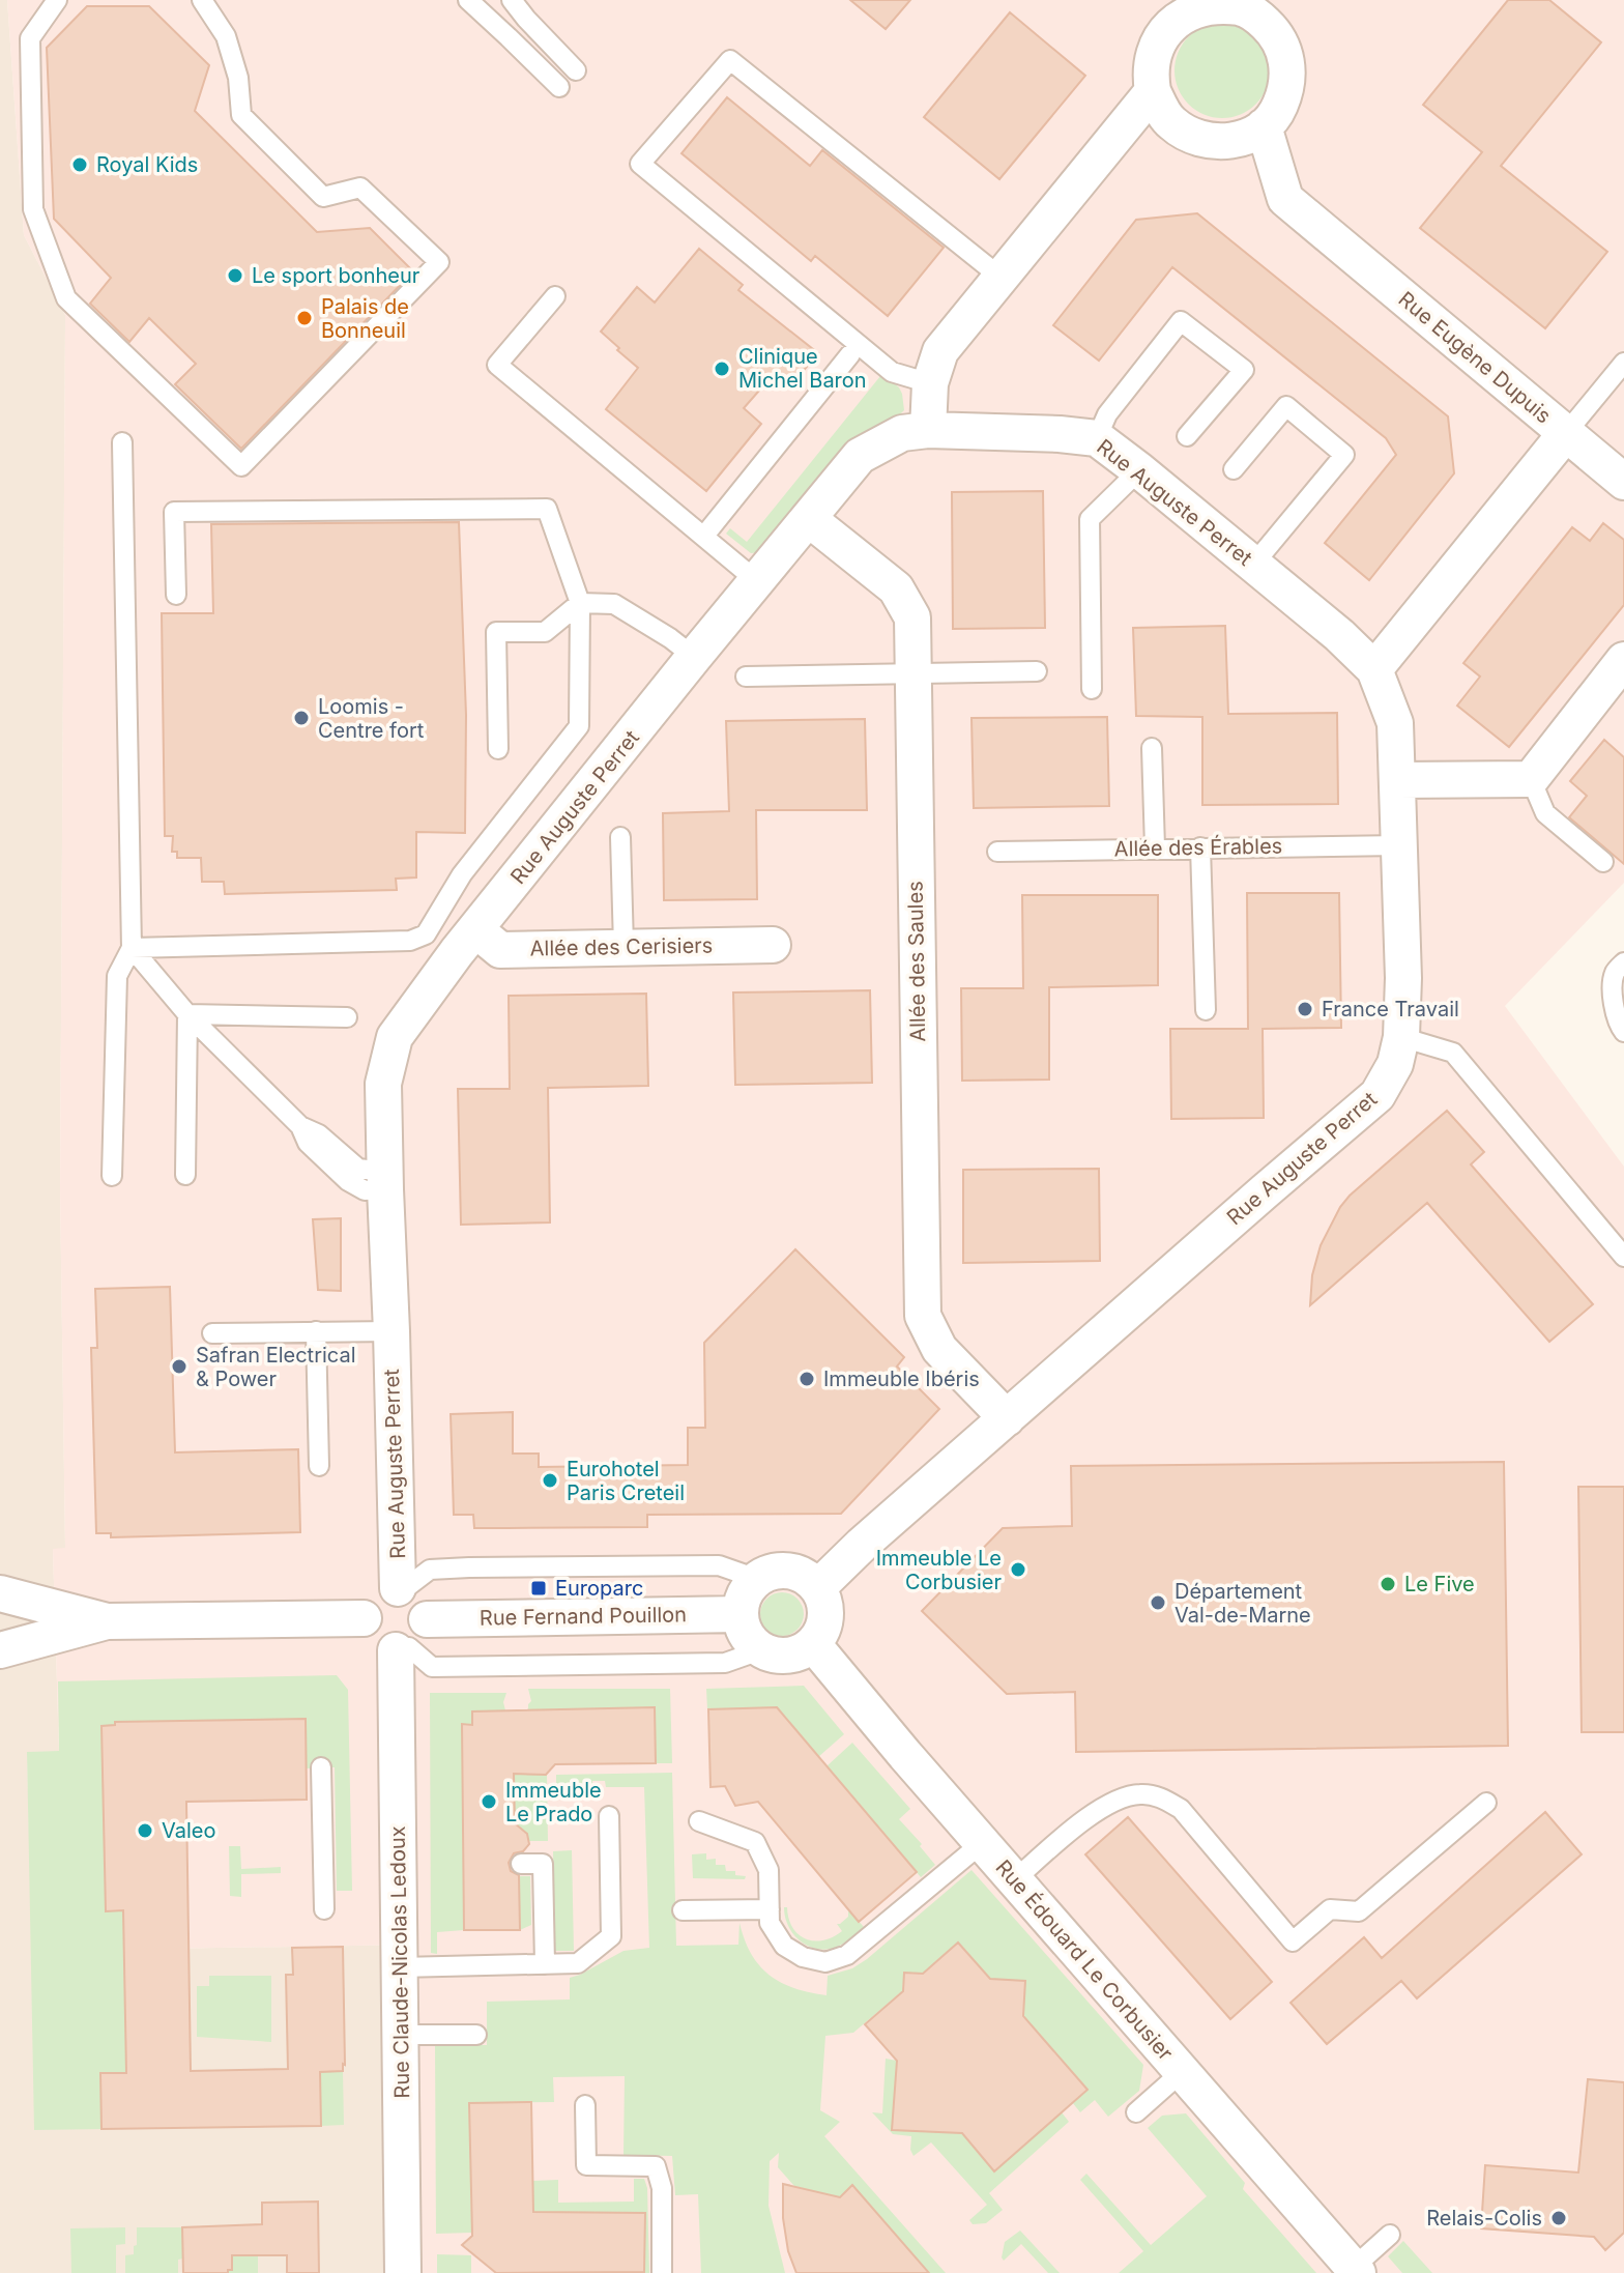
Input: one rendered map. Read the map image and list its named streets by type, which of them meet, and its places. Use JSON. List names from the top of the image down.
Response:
{
  "streets": {
    "street": [
      "Rue Eugène Dupuis",
      "Rue Auguste Perret",
      "Allée des Cerisiers",
      "Allée des Saules",
      "Rue Fernand Pouillon",
      "Rue Édouard Le Corbusier",
      "Rue Claude-Nicolas Ledoux"
    ],
    "lane": ["Allée des Érables"]
  },
  "crossings": [
    ["Rue Eugène Dupuis", "Rue Auguste Perret"],
    ["Rue Auguste Perret", "Allée des Érables"],
    ["Rue Auguste Perret", "Allée des Cerisiers"],
    ["Rue Auguste Perret", "Allée des Saules"],
    ["Rue Auguste Perret", "Rue Fernand Pouillon"],
    ["Rue Auguste Perret", "Rue Édouard Le Corbusier"],
    ["Rue Auguste Perret", "Rue Claude-Nicolas Ledoux"],
    ["Rue Fernand Pouillon", "Rue Édouard Le Corbusier"],
    ["Rue Fernand Pouillon", "Rue Claude-Nicolas Ledoux"]
  ],
  "places": {
    "other": [
      "Royal Kids",
      "Le sport bonheur",
      "Palais de Bonneuil",
      "Clinique Michel Baron",
      "Loomis - Centre fort",
      "France Travail",
      "Safran Electrical & Power",
      "Immeuble Ibéris",
      "Eurohotel Paris Creteil",
      "Immeuble Le Corbusier",
      "Le Five",
      "Département Val-de-Marne",
      "Immeuble Le Prado",
      "Valeo",
      "Relais-Colis"
    ],
    "transit": ["Europarc"]
  }
}
